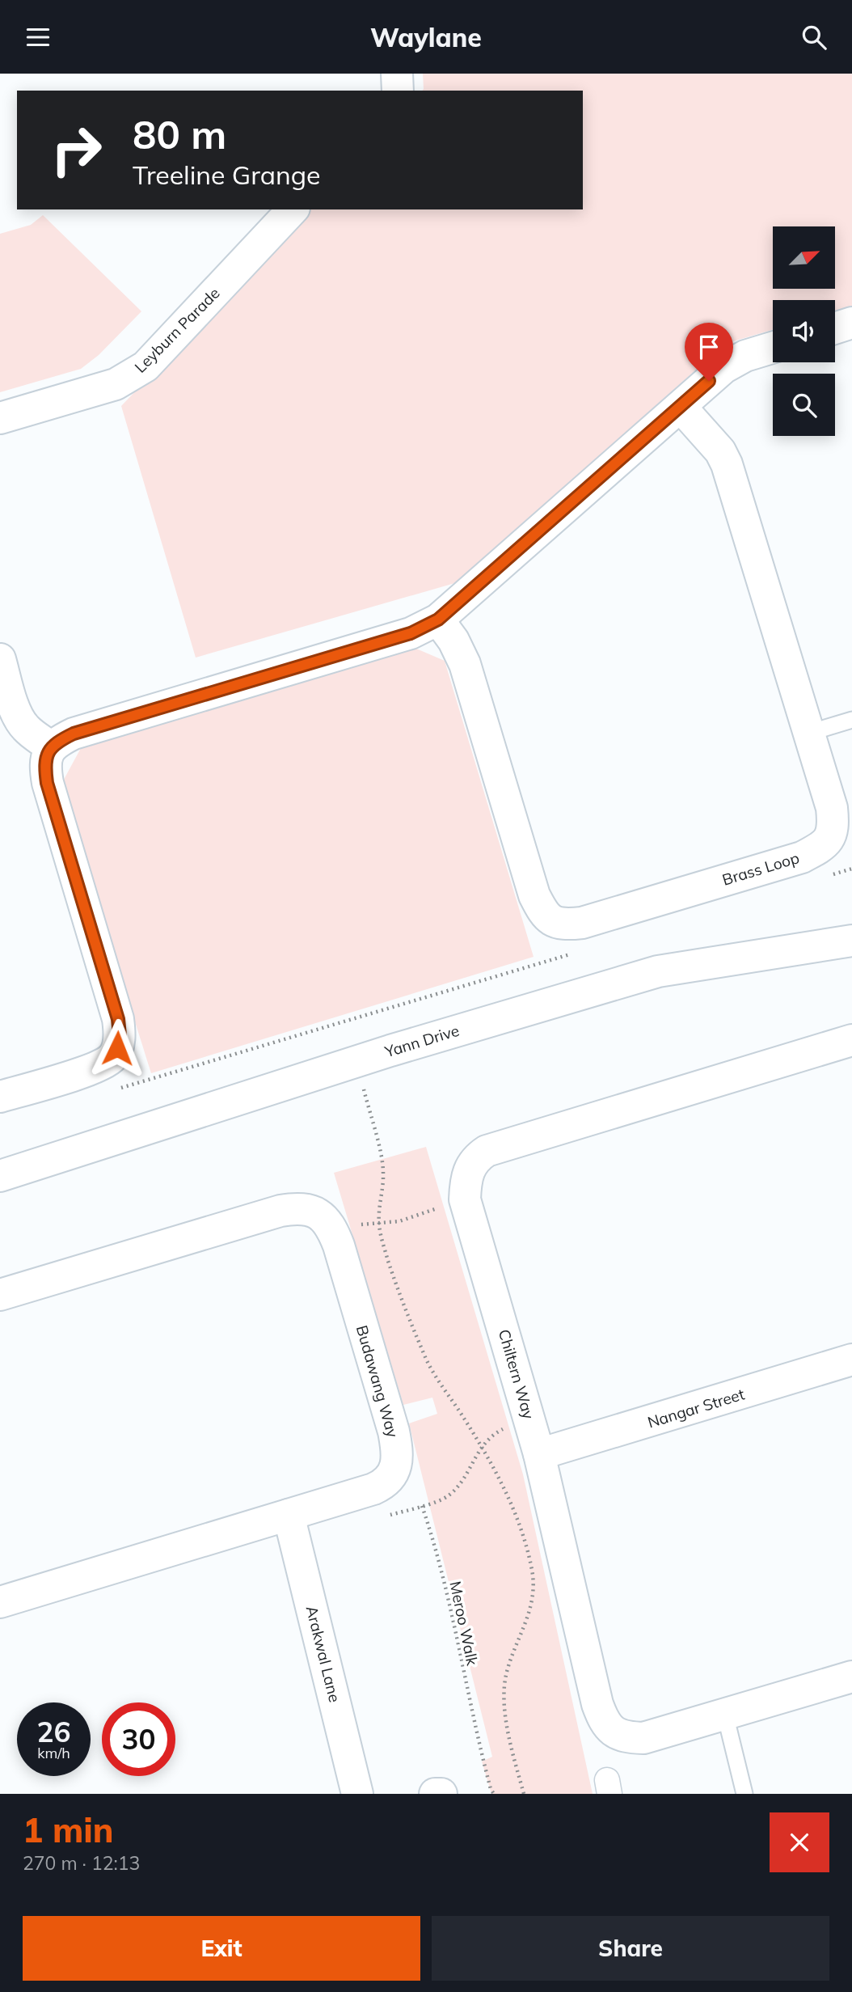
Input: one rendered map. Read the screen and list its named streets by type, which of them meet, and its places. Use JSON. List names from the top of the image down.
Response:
{
  "streets": {
    "street": [
      "Leyburn Parade",
      "Brass Loop",
      "Yann Drive",
      "Chiltern Way",
      "Budawang Way",
      "Nangar Street",
      "Arakwal Lane"
    ],
    "path": ["Meroo Walk"]
  },
  "crossings": [
    ["Chiltern Way", "Nangar Street"],
    ["Budawang Way", "Arakwal Lane"]
  ],
  "north": "top right",
  "page": {
    "header": "Waylane",
    "turn": ["80 m", "Treeline Grange"],
    "speed": "26 km/h",
    "limit": "30",
    "heading": ["1 min", "270 m · 12:13"],
    "buttons": ["Exit", "Share"]
  }
}
